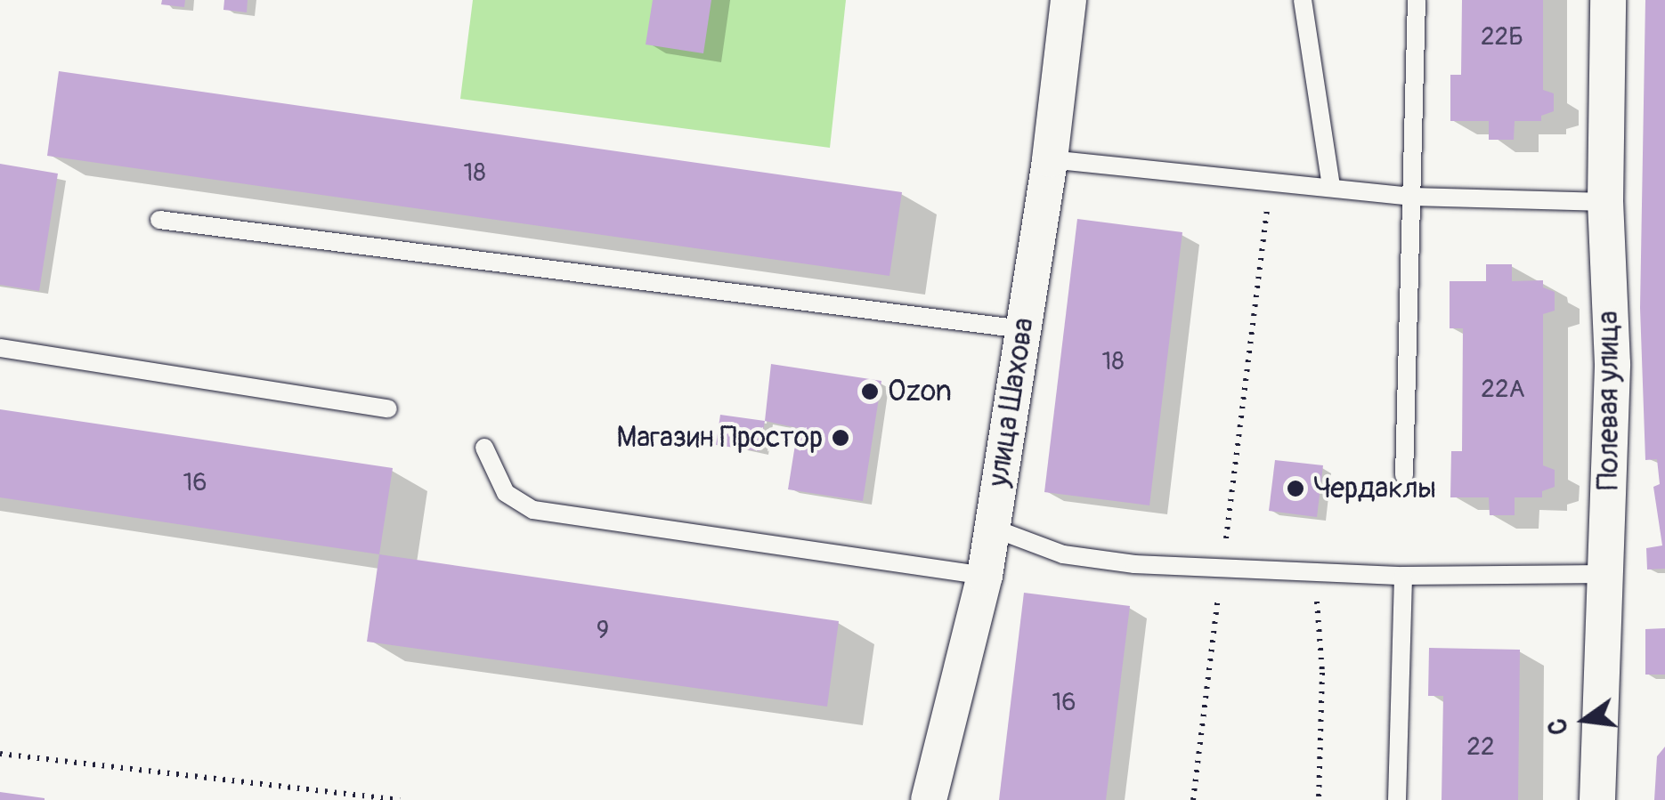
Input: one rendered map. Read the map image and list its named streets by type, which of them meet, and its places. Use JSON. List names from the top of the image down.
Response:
{
  "streets": {
    "street": ["Полевая улица", "улица Шахова"]
  },
  "places": ["Ozon", "Магазин Простор", "Чердаклы"],
  "house_numbers": [
    "22Б",
    "18",
    "18",
    "22А",
    "16",
    "9",
    "16",
    "22"
  ],
  "north": "left"
}
